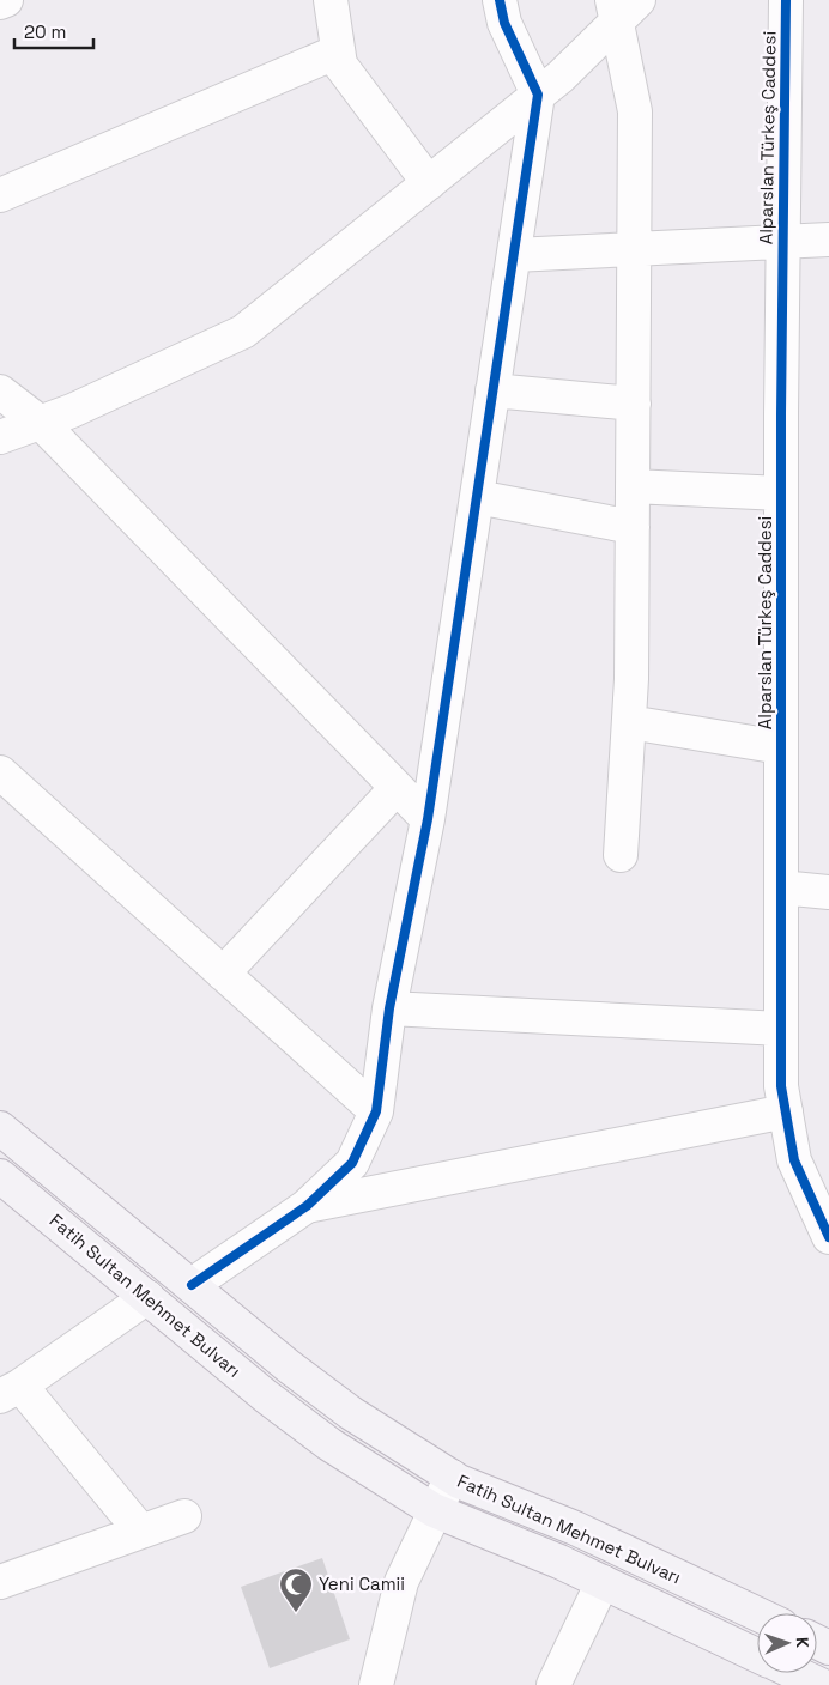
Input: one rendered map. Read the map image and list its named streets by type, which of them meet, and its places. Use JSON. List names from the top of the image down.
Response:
{
  "streets": {
    "main road": ["Fatih Sultan Mehmet Bulvarı"],
    "street": ["Alparslan Türkeş Caddesi"]
  },
  "places": {
    "mosque": ["Yeni Camii"]
  },
  "scale_bar": "20 m",
  "north": "right"
}
